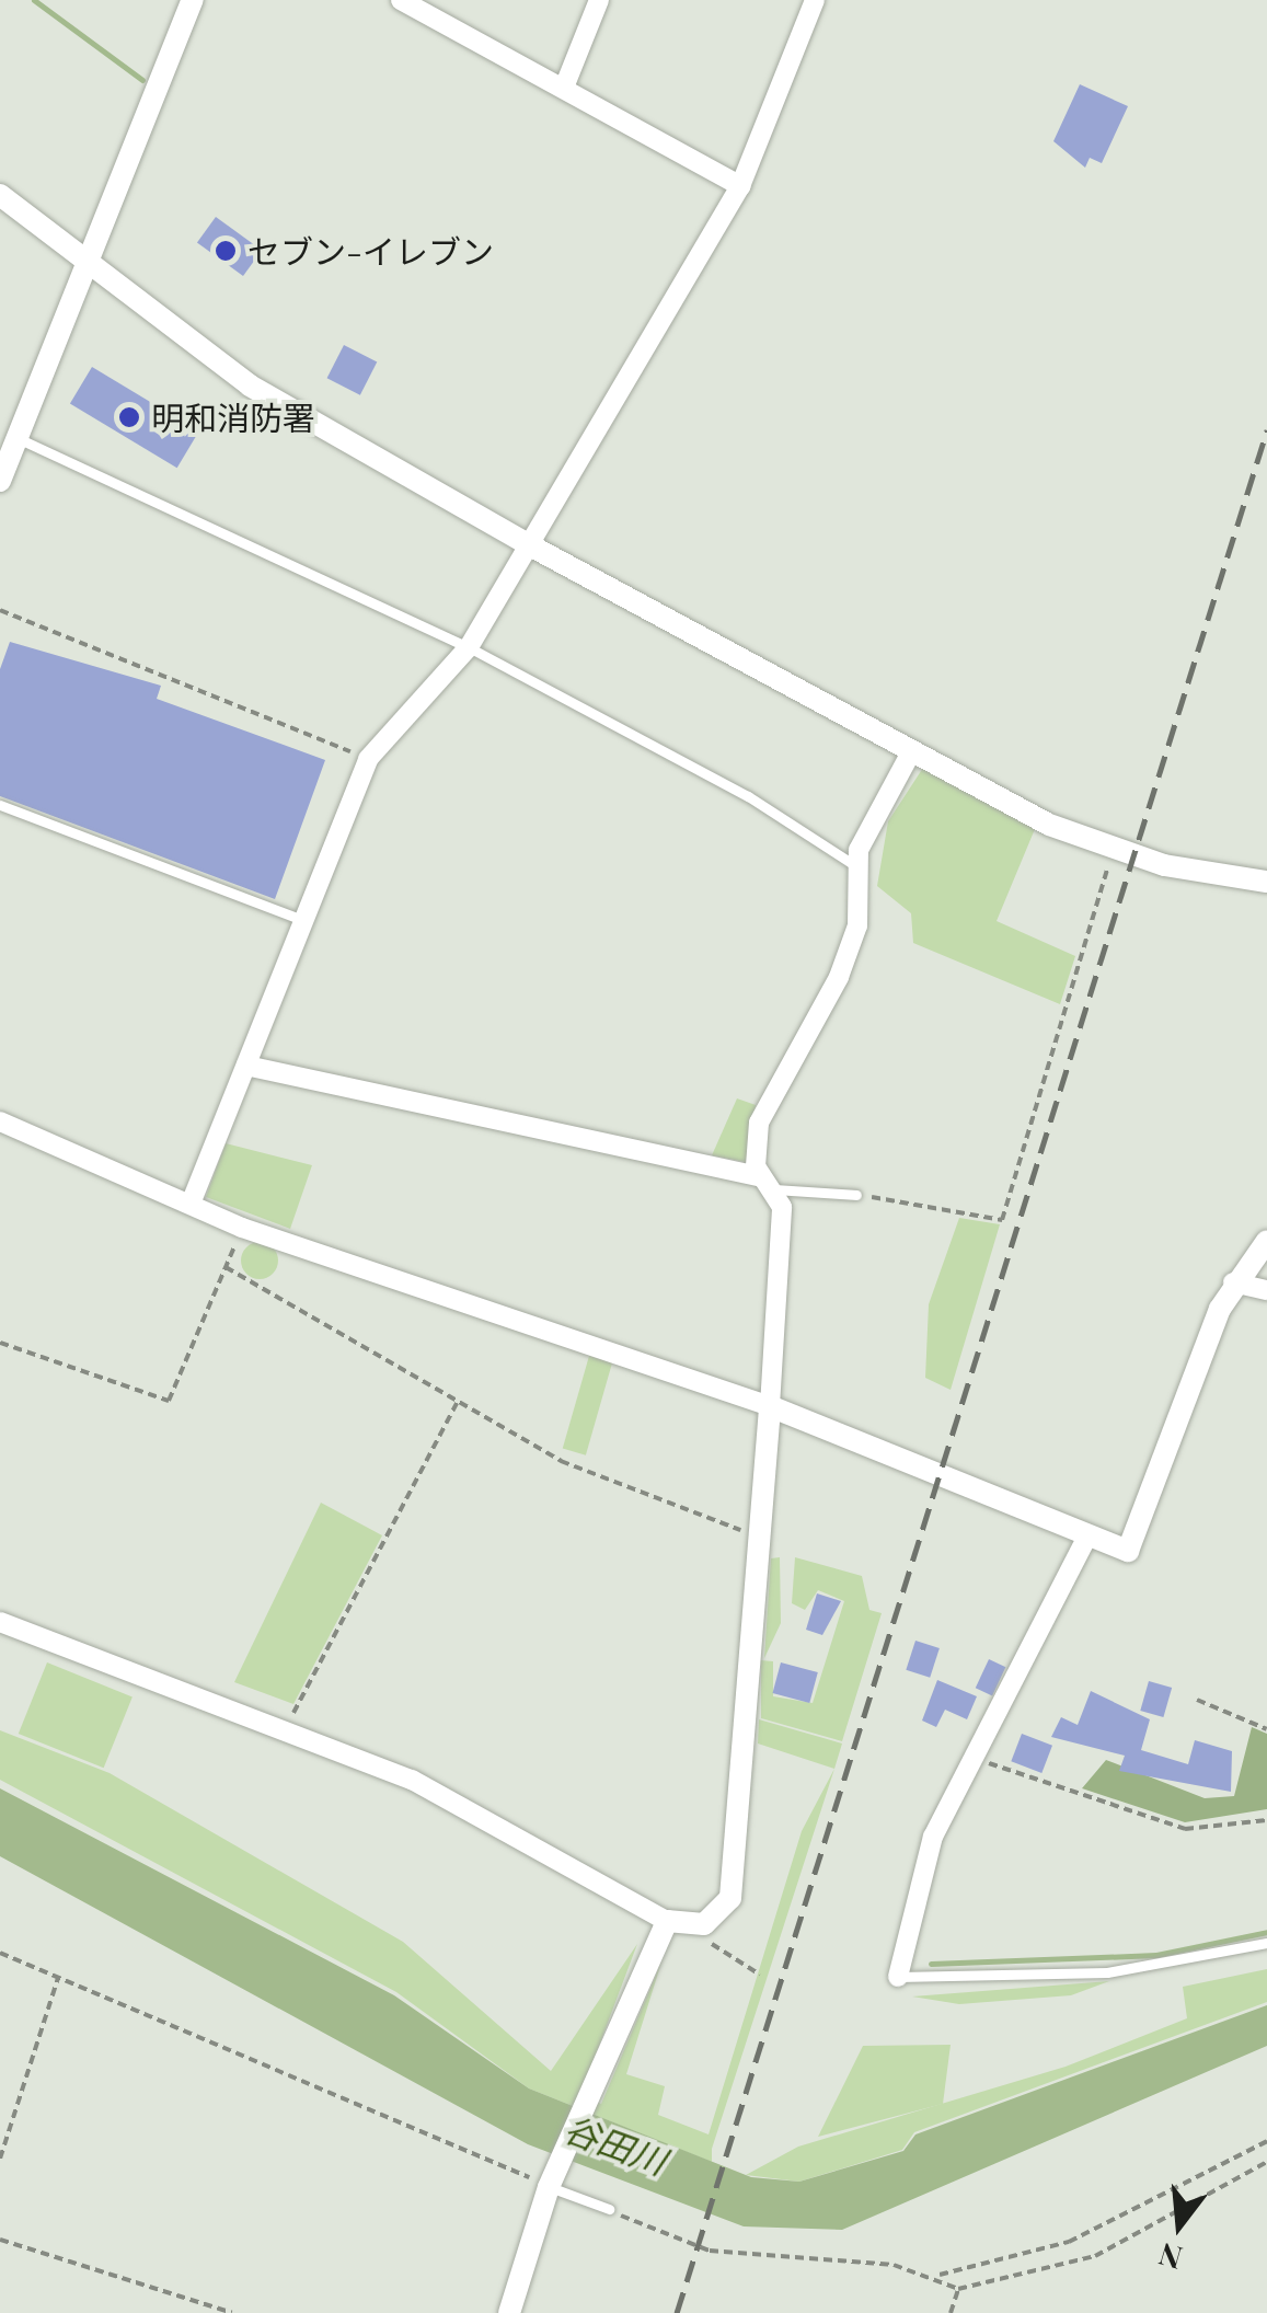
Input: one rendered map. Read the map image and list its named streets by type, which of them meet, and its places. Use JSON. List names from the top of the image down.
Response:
{
  "water": ["谷田川"],
  "places": ["セブン-イレブン", "明和消防署"],
  "north": "bottom"
}
